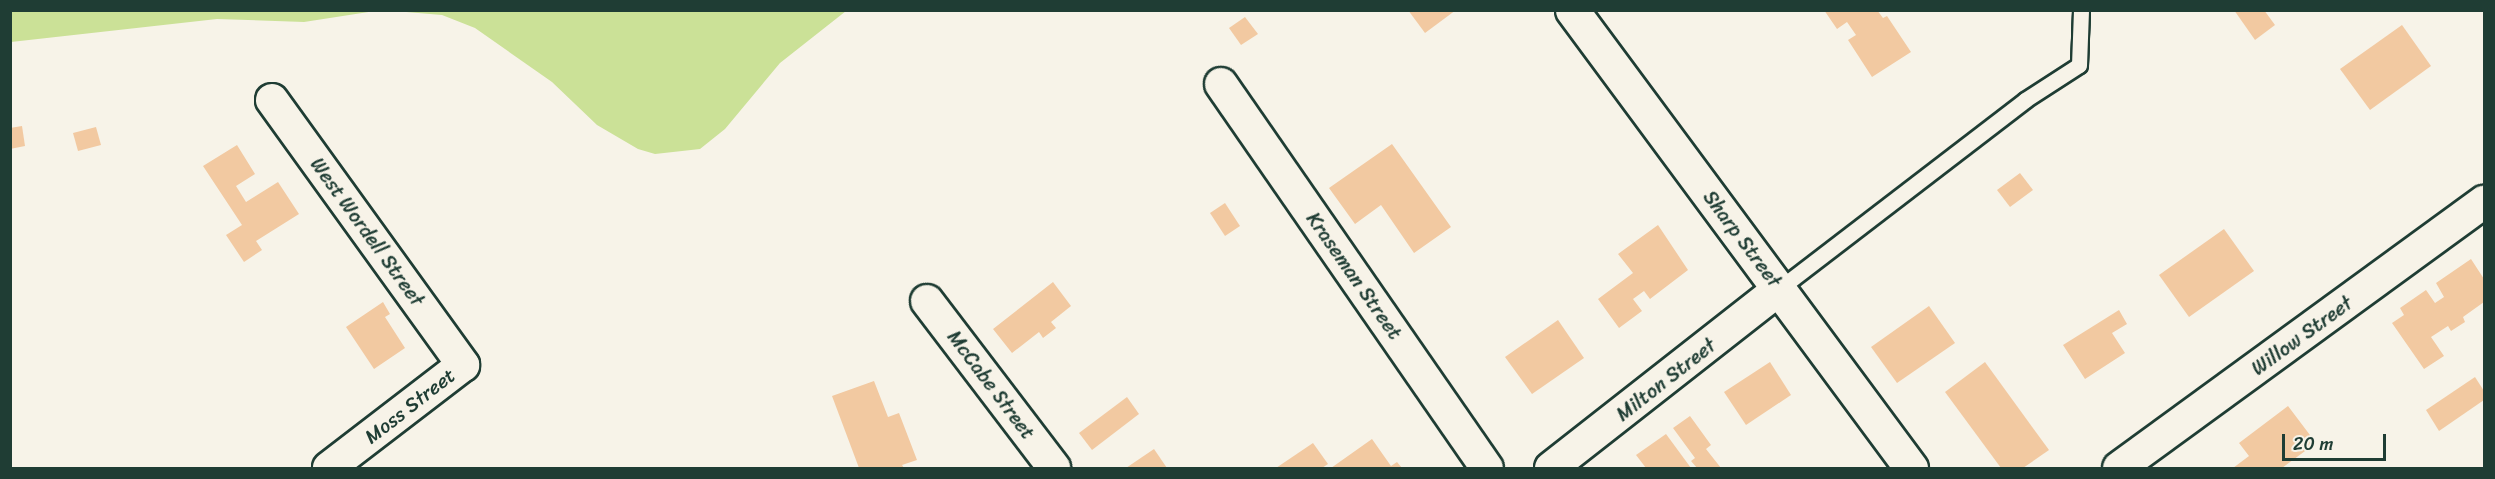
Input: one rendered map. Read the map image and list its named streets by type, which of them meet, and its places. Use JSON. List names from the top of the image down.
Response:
{
  "streets": {
    "street": [
      "West Wordell Street",
      "Sharp Street",
      "Kraseman Street",
      "Willow Street",
      "Milton Street",
      "McCabe Street",
      "Moss Street"
    ]
  },
  "crossings": [
    ["West Wordell Street", "Moss Street"],
    ["Sharp Street", "Milton Street"]
  ],
  "scale_bar": "20 m"
}
